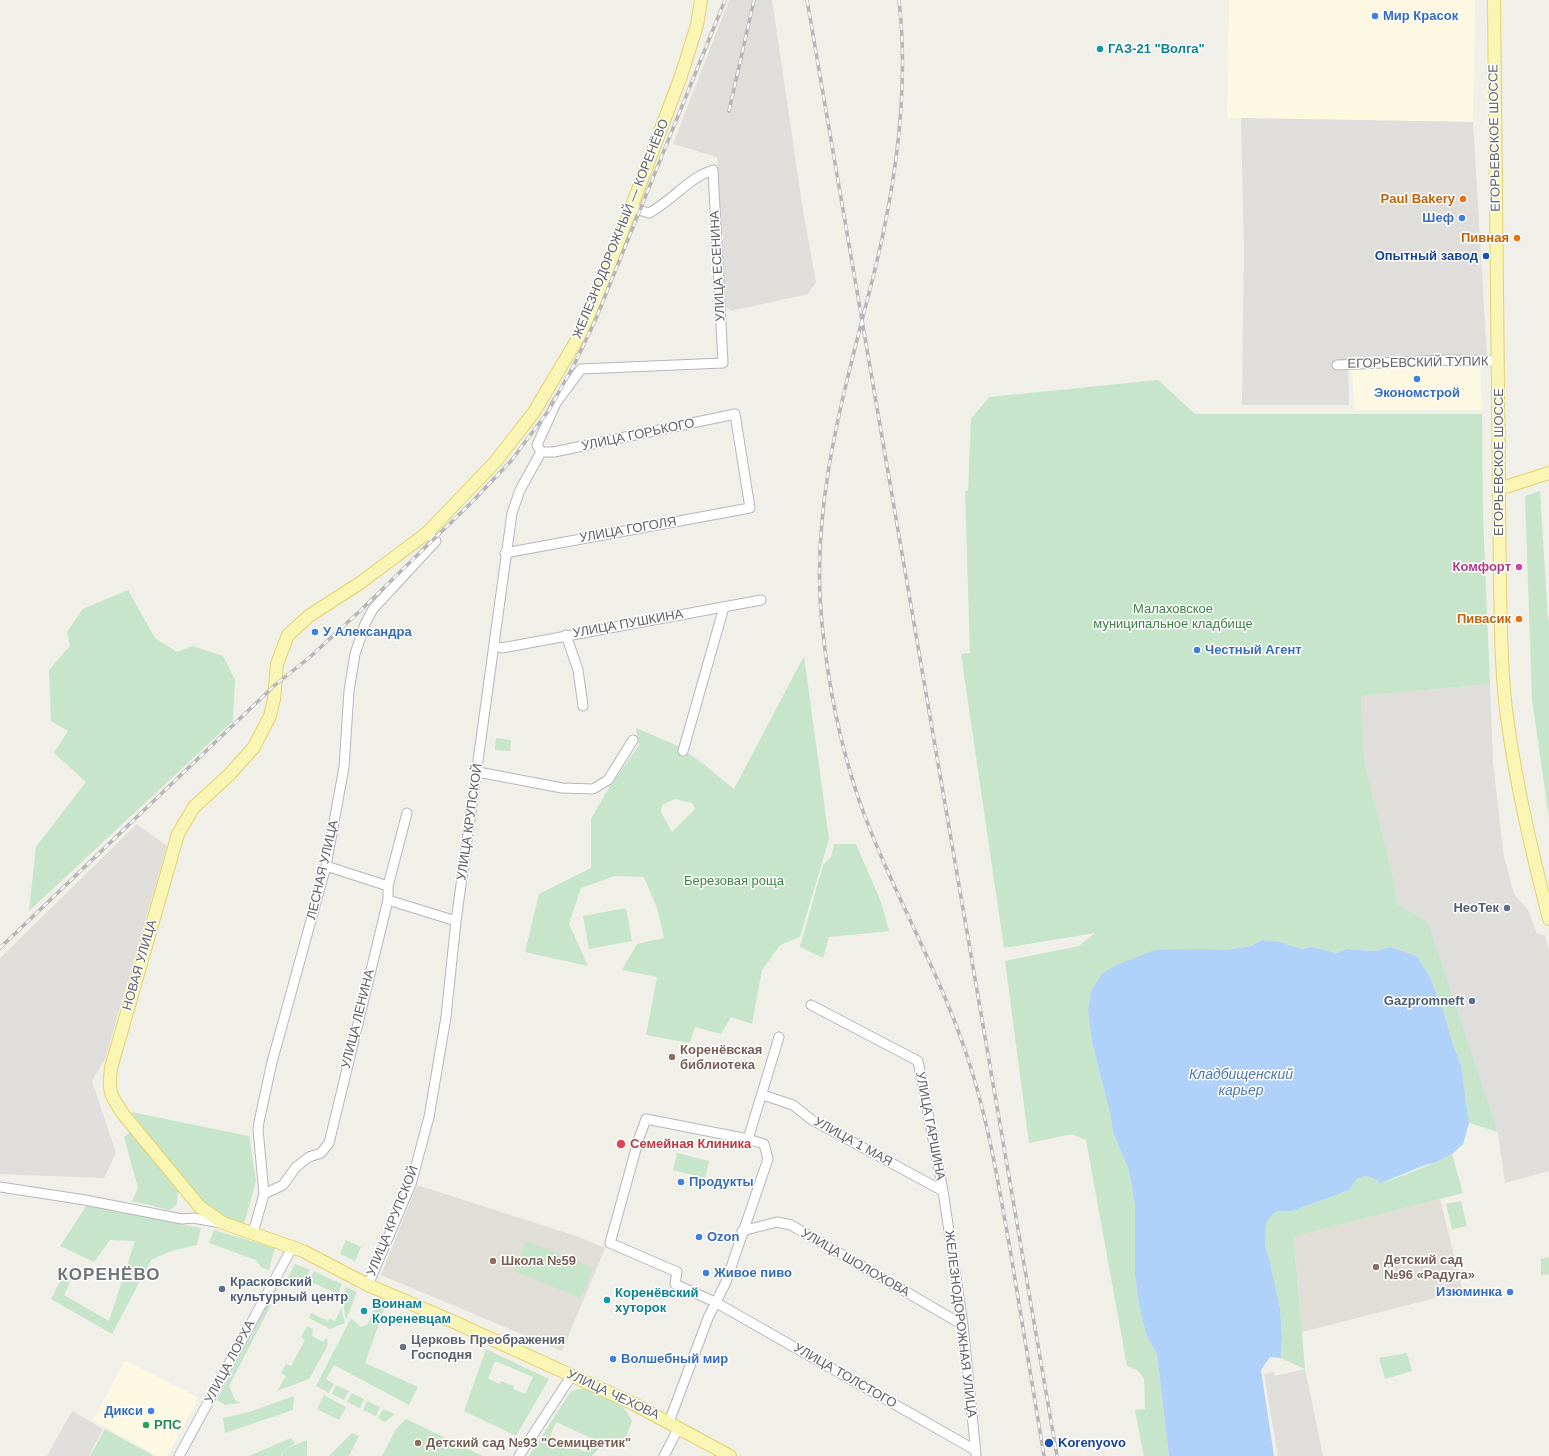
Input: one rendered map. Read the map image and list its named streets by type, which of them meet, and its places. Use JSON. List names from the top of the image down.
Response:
{
  "streets": {
    "main road": [
      "ЕГОРЬЕВСКОЕ ШОССЕ",
      "ЖЕЛЕЗНОДОРОЖНЫЙ — КОРЕНЁВО",
      "НОВАЯ УЛИЦА",
      "УЛИЦА ЧЕХОВА"
    ],
    "street": [
      "УЛИЦА ЕСЕНИНА",
      "ЕГОРЬЕВСКИЙ ТУПИК",
      "УЛИЦА ГОРЬКОГО",
      "УЛИЦА ГОГОЛЯ",
      "УЛИЦА ПУШКИНА",
      "УЛИЦА КРУПСКОЙ",
      "ЛЕСНАЯ УЛИЦА",
      "УЛИЦА ЛЕНИНА",
      "УЛИЦА ГАРШИНА",
      "УЛИЦА 1 МАЯ",
      "УЛИЦА ШОЛОХОВА",
      "ЖЕЛЕЗНОДОРОЖНАЯ УЛИЦА",
      "УЛИЦА ЛОРХА",
      "УЛИЦА ТОЛСТОГО"
    ]
  },
  "crossings": [
    ["ЕГОРЬЕВСКОЕ ШОССЕ", "ЕГОРЬЕВСКИЙ ТУПИК"],
    ["ЖЕЛЕЗНОДОРОЖНЫЙ — КОРЕНЁВО", "УЛИЦА ЕСЕНИНА"],
    ["ЖЕЛЕЗНОДОРОЖНЫЙ — КОРЕНЁВО", "ЛЕСНАЯ УЛИЦА"],
    ["ЖЕЛЕЗНОДОРОЖНЫЙ — КОРЕНЁВО", "НОВАЯ УЛИЦА"],
    ["УЛИЦА ЕСЕНИНА", "УЛИЦА КРУПСКОЙ"],
    ["УЛИЦА ГОРЬКОГО", "УЛИЦА ГОГОЛЯ"],
    ["УЛИЦА ГОРЬКОГО", "УЛИЦА КРУПСКОЙ"],
    ["УЛИЦА ГОГОЛЯ", "УЛИЦА КРУПСКОЙ"],
    ["УЛИЦА ПУШКИНА", "УЛИЦА КРУПСКОЙ"],
    ["УЛИЦА КРУПСКОЙ", "УЛИЦА ЧЕХОВА"],
    ["ЛЕСНАЯ УЛИЦА", "НОВАЯ УЛИЦА"],
    ["ЛЕСНАЯ УЛИЦА", "УЛИЦА ЛЕНИНА"],
    ["ЛЕСНАЯ УЛИЦА", "УЛИЦА ЧЕХОВА"],
    ["НОВАЯ УЛИЦА", "УЛИЦА ЧЕХОВА"],
    ["УЛИЦА ГАРШИНА", "УЛИЦА 1 МАЯ"],
    ["УЛИЦА ГАРШИНА", "ЖЕЛЕЗНОДОРОЖНАЯ УЛИЦА"],
    ["УЛИЦА 1 МАЯ", "ЖЕЛЕЗНОДОРОЖНАЯ УЛИЦА"],
    ["УЛИЦА ШОЛОХОВА", "ЖЕЛЕЗНОДОРОЖНАЯ УЛИЦА"],
    ["ЖЕЛЕЗНОДОРОЖНАЯ УЛИЦА", "УЛИЦА ТОЛСТОГО"],
    ["УЛИЦА ЛОРХА", "УЛИЦА ЧЕХОВА"]
  ],
  "districts": ["КОРЕНЁВО"],
  "water": ["Кладбищенский карьер"],
  "parks": ["Малаховское муниципальное кладбище", "Березовая роща"],
  "places": [
    "Мир Красок",
    "ГАЗ-21 \"Волга\"",
    "Paul Bakery",
    "Шеф",
    "Пивная",
    "Опытный завод",
    "Экономстрой",
    "Комфорт",
    "Пивасик",
    "У Александра",
    "Честный Агент",
    "НеоТек",
    "Gazpromneft",
    "Коренёвская библиотека",
    "Семейная Клиника",
    "Продукты",
    "Ozon",
    "Школа №59",
    "Детский сад №96 «Радуга»",
    "Живое пиво",
    "Красковский культурный центр",
    "Изюминка",
    "Коренёвский хуторок",
    "Воинам Кореневцам",
    "Церковь Преображения Господня",
    "Волшебный мир",
    "Дикси",
    "РПС",
    "Детский сад №93 \"Семицветик\"",
    "Korenyovo"
  ]
}
